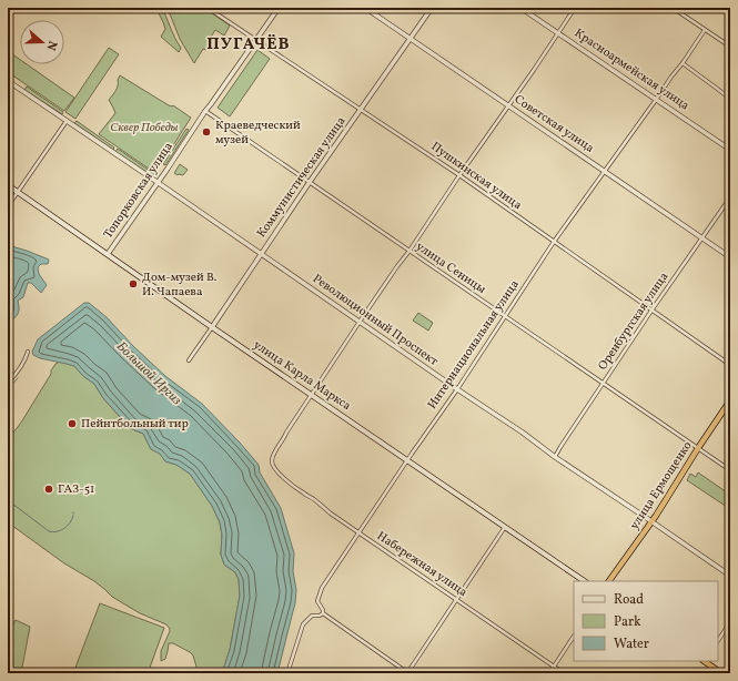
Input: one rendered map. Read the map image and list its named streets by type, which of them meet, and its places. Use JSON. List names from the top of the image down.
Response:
{
  "streets": {
    "highway": ["улица Ермощенко"],
    "main road": ["улица Карла Маркса"],
    "street": [
      "Красноармейская улица",
      "Советская улица",
      "Пушкинская улица",
      "Коммунистическая улица",
      "Топорковская улица",
      "улица Сеницы",
      "Революционный Проспект",
      "Оренбургская улица",
      "Интернациональная улица",
      "Набережная улица"
    ]
  },
  "crossings": [
    ["Красноармейская улица", "Интернациональная улица"],
    ["Советская улица", "Коммунистическая улица"],
    ["Советская улица", "Оренбургская улица"],
    ["Советская улица", "Интернациональная улица"],
    ["Пушкинская улица", "Коммунистическая улица"],
    ["Пушкинская улица", "Топорковская улица"],
    ["Пушкинская улица", "Оренбургская улица"],
    ["Пушкинская улица", "Интернациональная улица"],
    ["Коммунистическая улица", "улица Сеницы"],
    ["Коммунистическая улица", "Революционный Проспект"],
    ["Коммунистическая улица", "улица Карла Маркса"],
    ["Топорковская улица", "улица Сеницы"],
    ["Топорковская улица", "Революционный Проспект"],
    ["Топорковская улица", "улица Карла Маркса"],
    ["улица Сеницы", "Оренбургская улица"],
    ["улица Сеницы", "Интернациональная улица"],
    ["улица Сеницы", "улица Ермощенко"],
    ["Революционный Проспект", "Оренбургская улица"],
    ["Революционный Проспект", "Интернациональная улица"],
    ["Революционный Проспект", "улица Ермощенко"],
    ["Интернациональная улица", "улица Карла Маркса"],
    ["Интернациональная улица", "Набережная улица"],
    ["улица Карла Маркса", "Набережная улица"]
  ],
  "districts": ["ПУГАЧЁВ"],
  "water": ["Большой Иргиз"],
  "parks": ["Сквер Победы"],
  "places": [
    "Краеведческий музей",
    "Дом-музей В. И. Чапаева",
    "Пейнтбольный тир",
    "ГАЗ-51"
  ],
  "legend": ["Road", "Park", "Water"],
  "north": "right"
}
